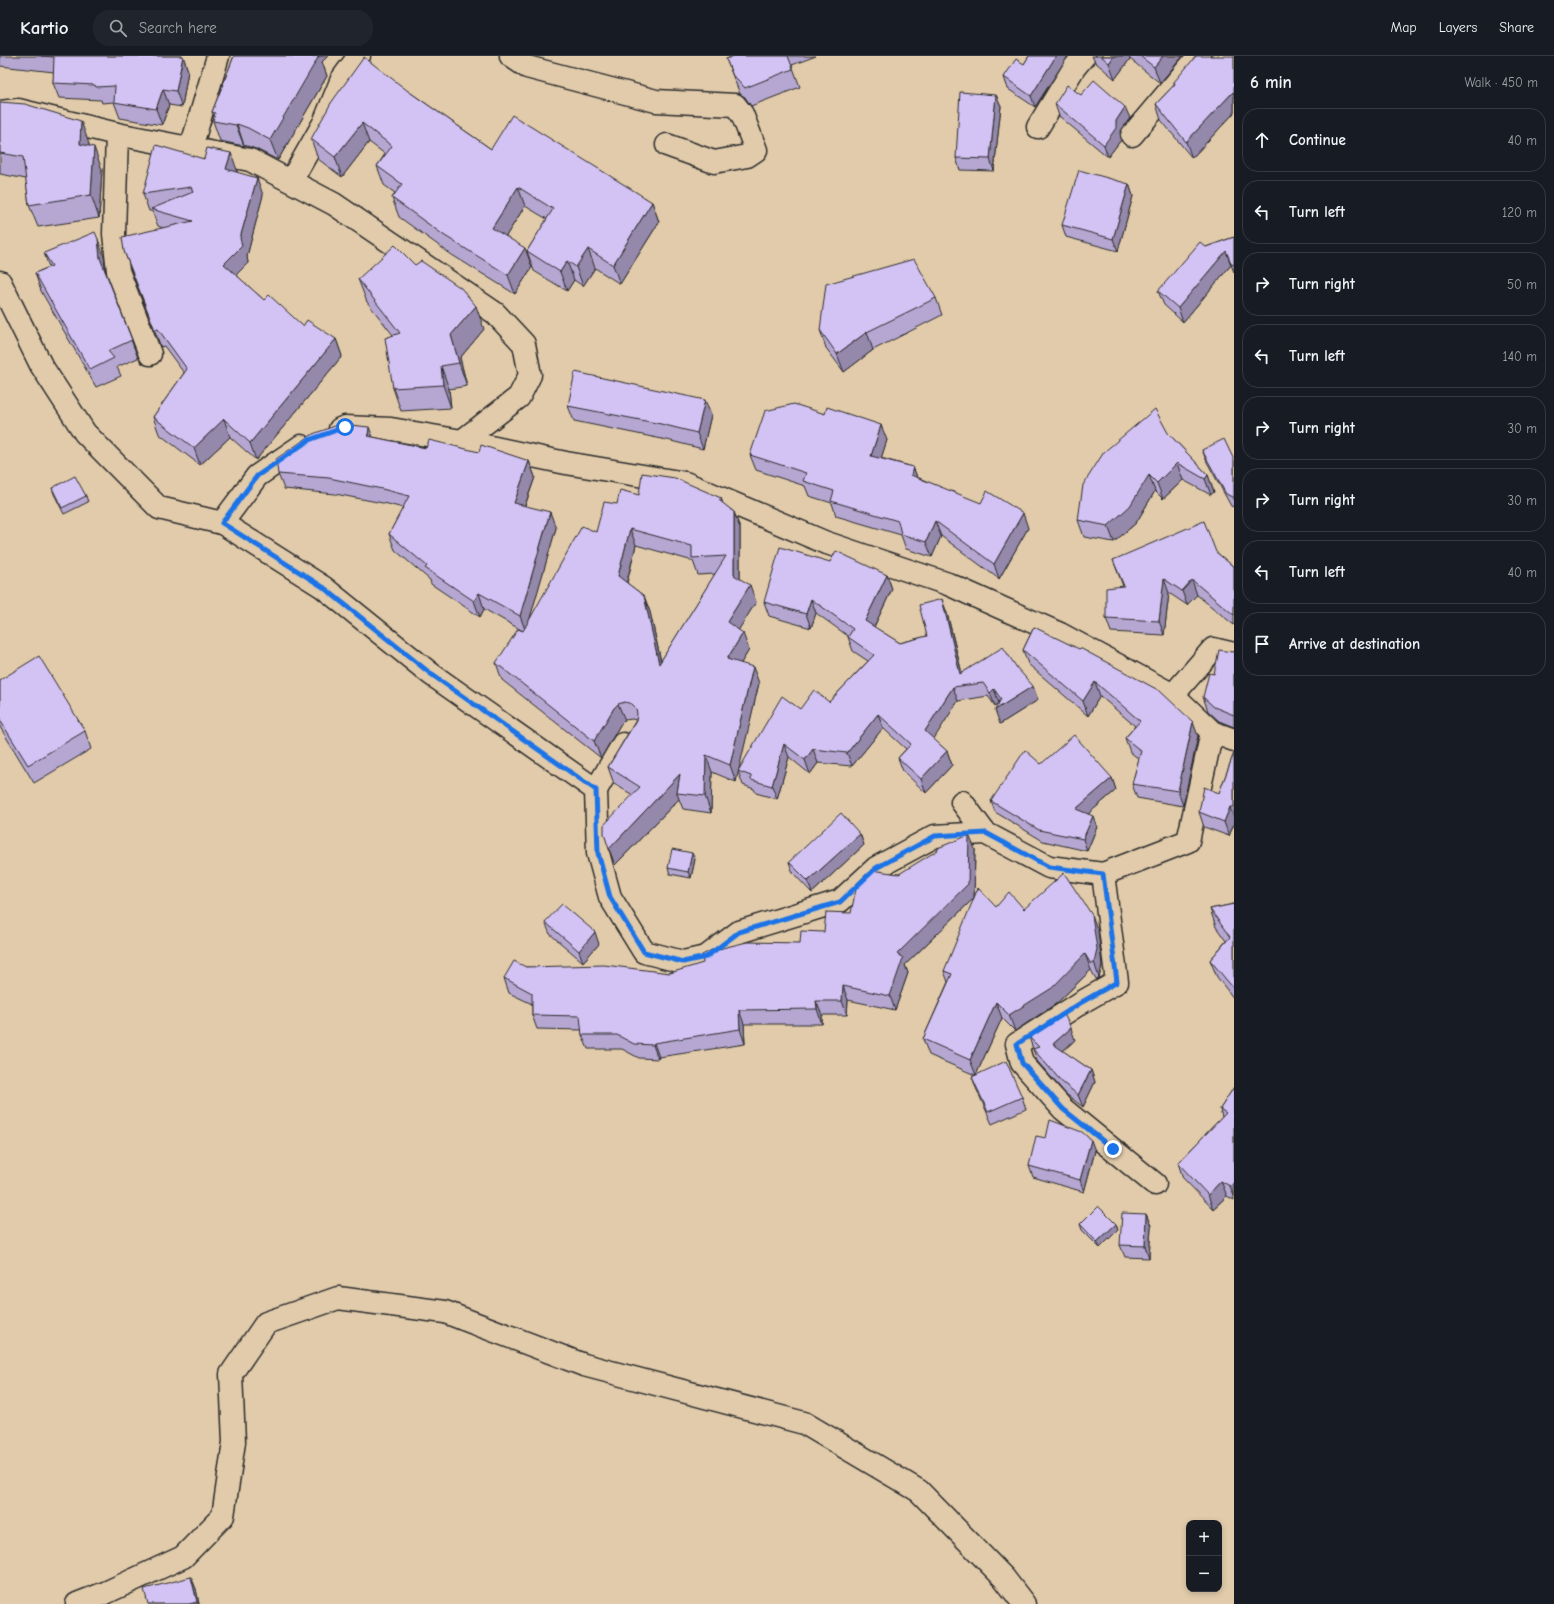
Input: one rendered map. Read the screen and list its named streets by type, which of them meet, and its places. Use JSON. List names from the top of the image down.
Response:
{
  "page": {
    "header": "Kartio",
    "search": "Search here",
    "nav": ["Map", "Layers", "Share"],
    "heading": ["6 min", "Walk · 450 m"],
    "list": [
      ["Continue", "40 m"],
      ["Turn left", "120 m"],
      ["Turn right", "50 m"],
      ["Turn left", "140 m"],
      ["Turn right", "30 m"],
      ["Turn right", "30 m"],
      ["Turn left", "40 m"],
      "Arrive at destination"
    ],
    "map_buttons": ["+", "−"]
  }
}
